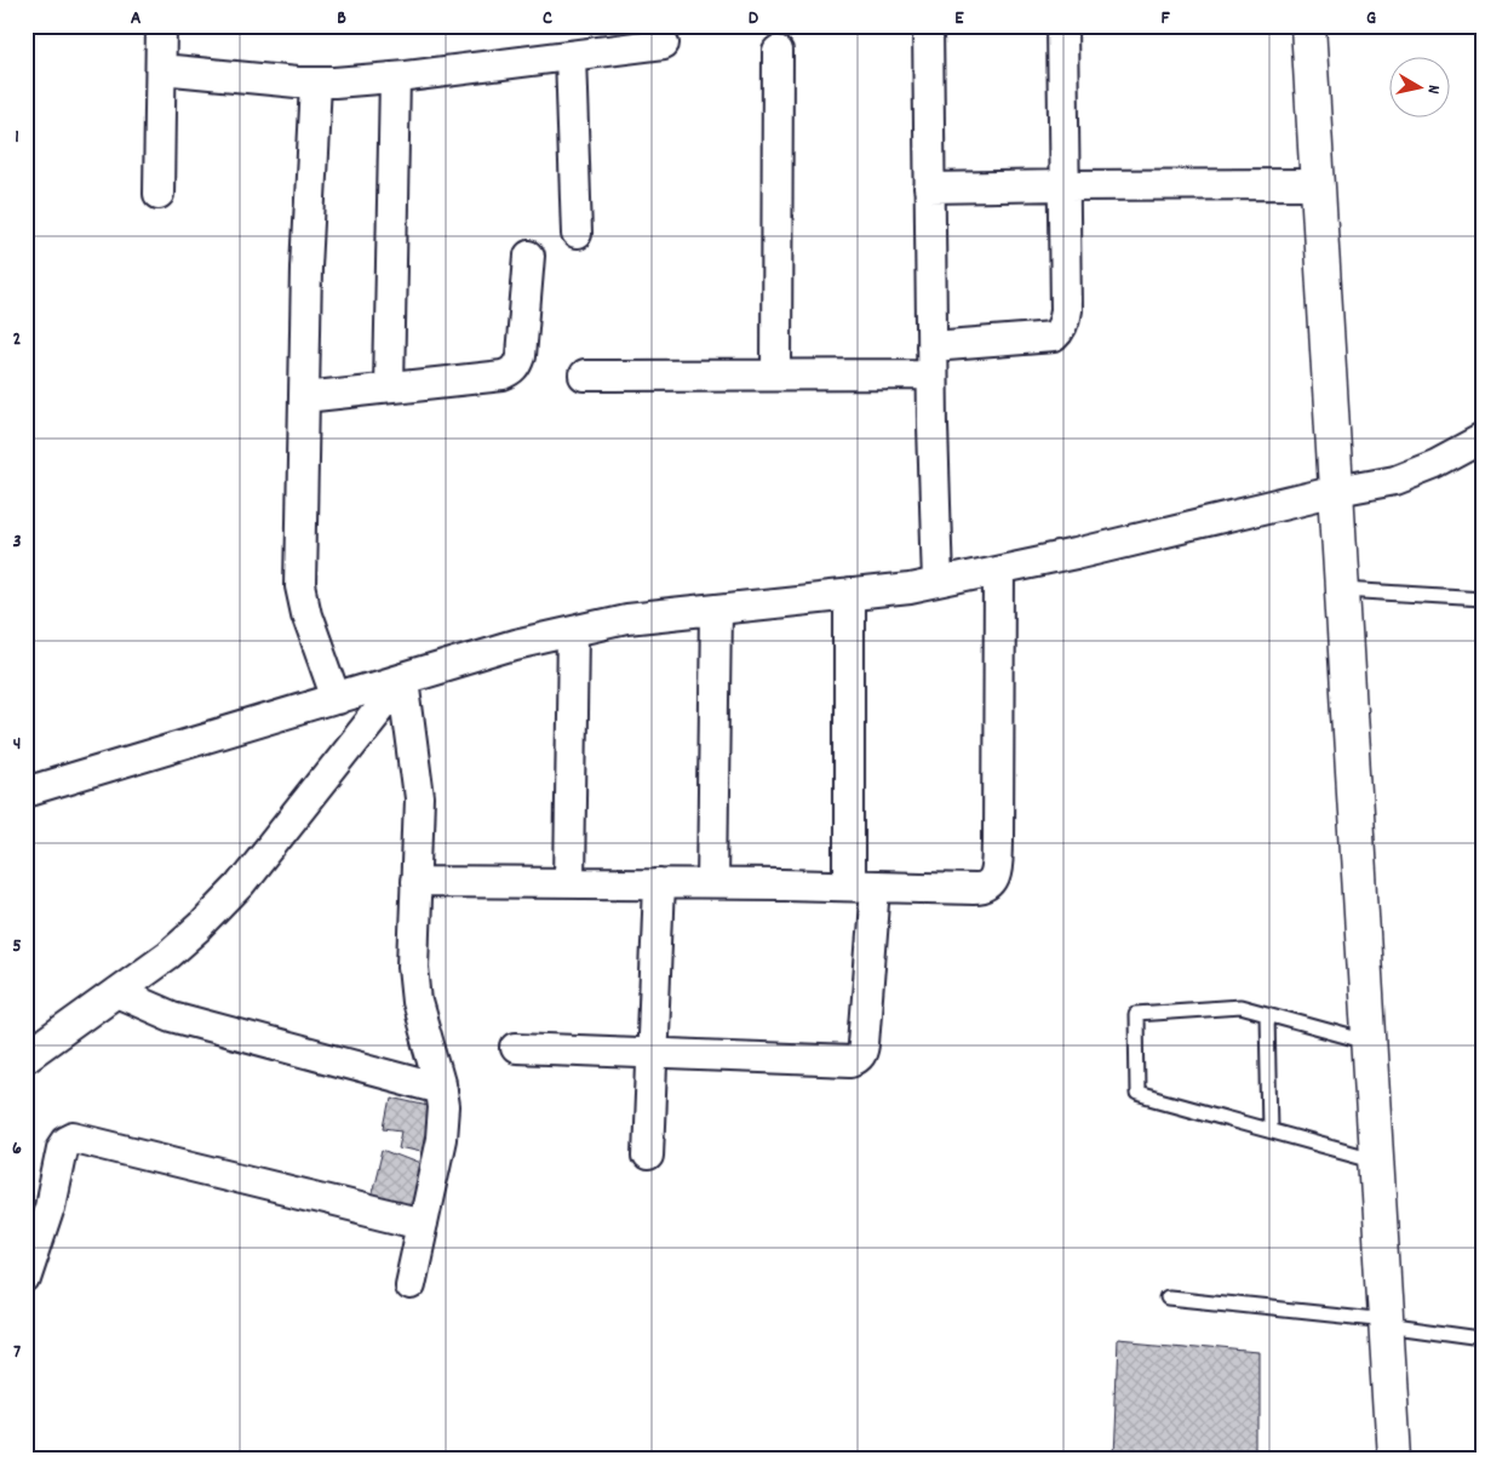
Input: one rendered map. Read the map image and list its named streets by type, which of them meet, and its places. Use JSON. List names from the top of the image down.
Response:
{
  "north": "right",
  "grid": {
    "columns": [
      "A",
      "B",
      "C",
      "D",
      "E",
      "F",
      "G"
    ],
    "rows": [
      "1",
      "2",
      "3",
      "4",
      "5",
      "6",
      "7"
    ]
  }
}
